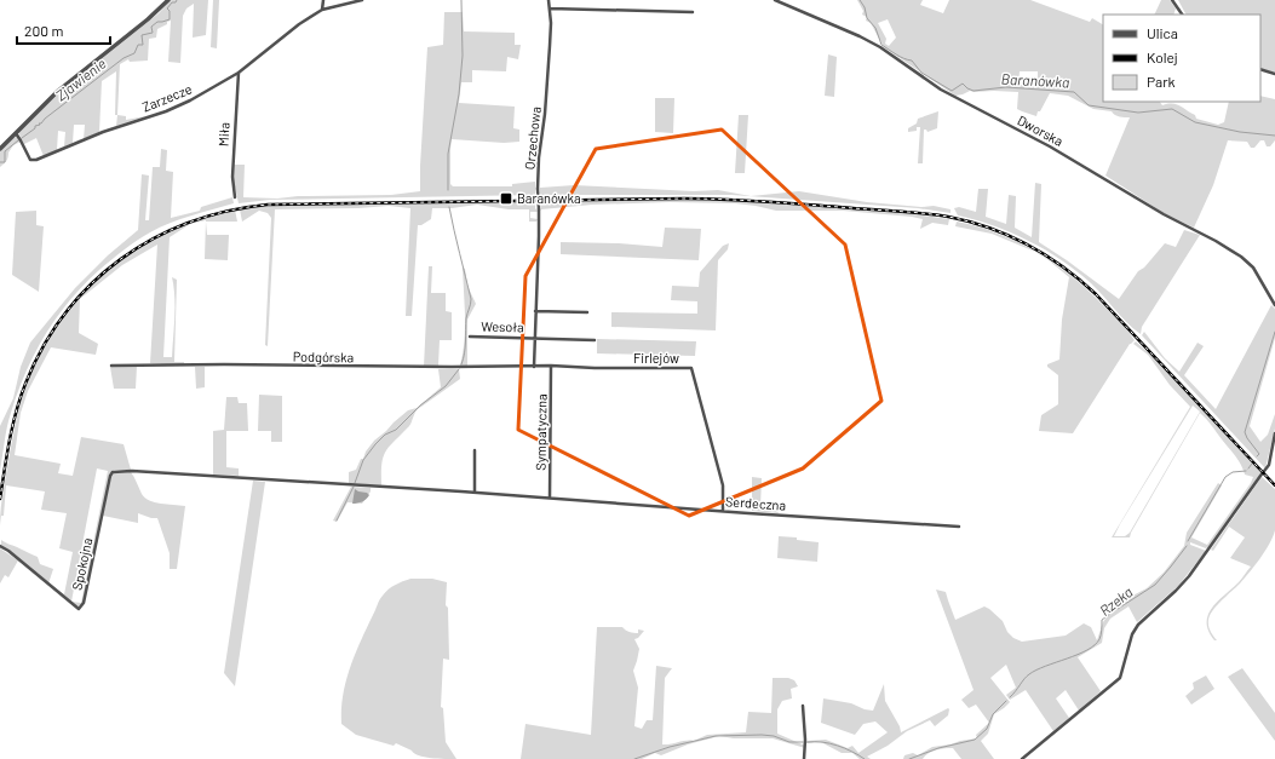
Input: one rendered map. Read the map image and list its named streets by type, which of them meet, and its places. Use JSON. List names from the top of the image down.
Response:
{
  "streets": {
    "street": [
      "Zarzecze",
      "Dworska",
      "Miła",
      "Orzechowa",
      "Wesoła",
      "Podgórska",
      "Firlejów",
      "Sympatyczna",
      "Serdeczna",
      "Spokojna"
    ]
  },
  "crossings": [
    ["Zarzecze", "Miła"],
    ["Orzechowa", "Wesoła"],
    ["Orzechowa", "Podgórska"],
    ["Orzechowa", "Firlejów"],
    ["Podgórska", "Firlejów"],
    ["Firlejów", "Sympatyczna"],
    ["Firlejów", "Serdeczna"],
    ["Sympatyczna", "Serdeczna"],
    ["Serdeczna", "Spokojna"]
  ],
  "water": ["Zjawienie", "Baranówka", "Rzeka"],
  "places": {
    "transit": ["Baranówka"]
  },
  "legend": ["Ulica", "Kolej", "Park"],
  "scale_bar": "200 m"
}
